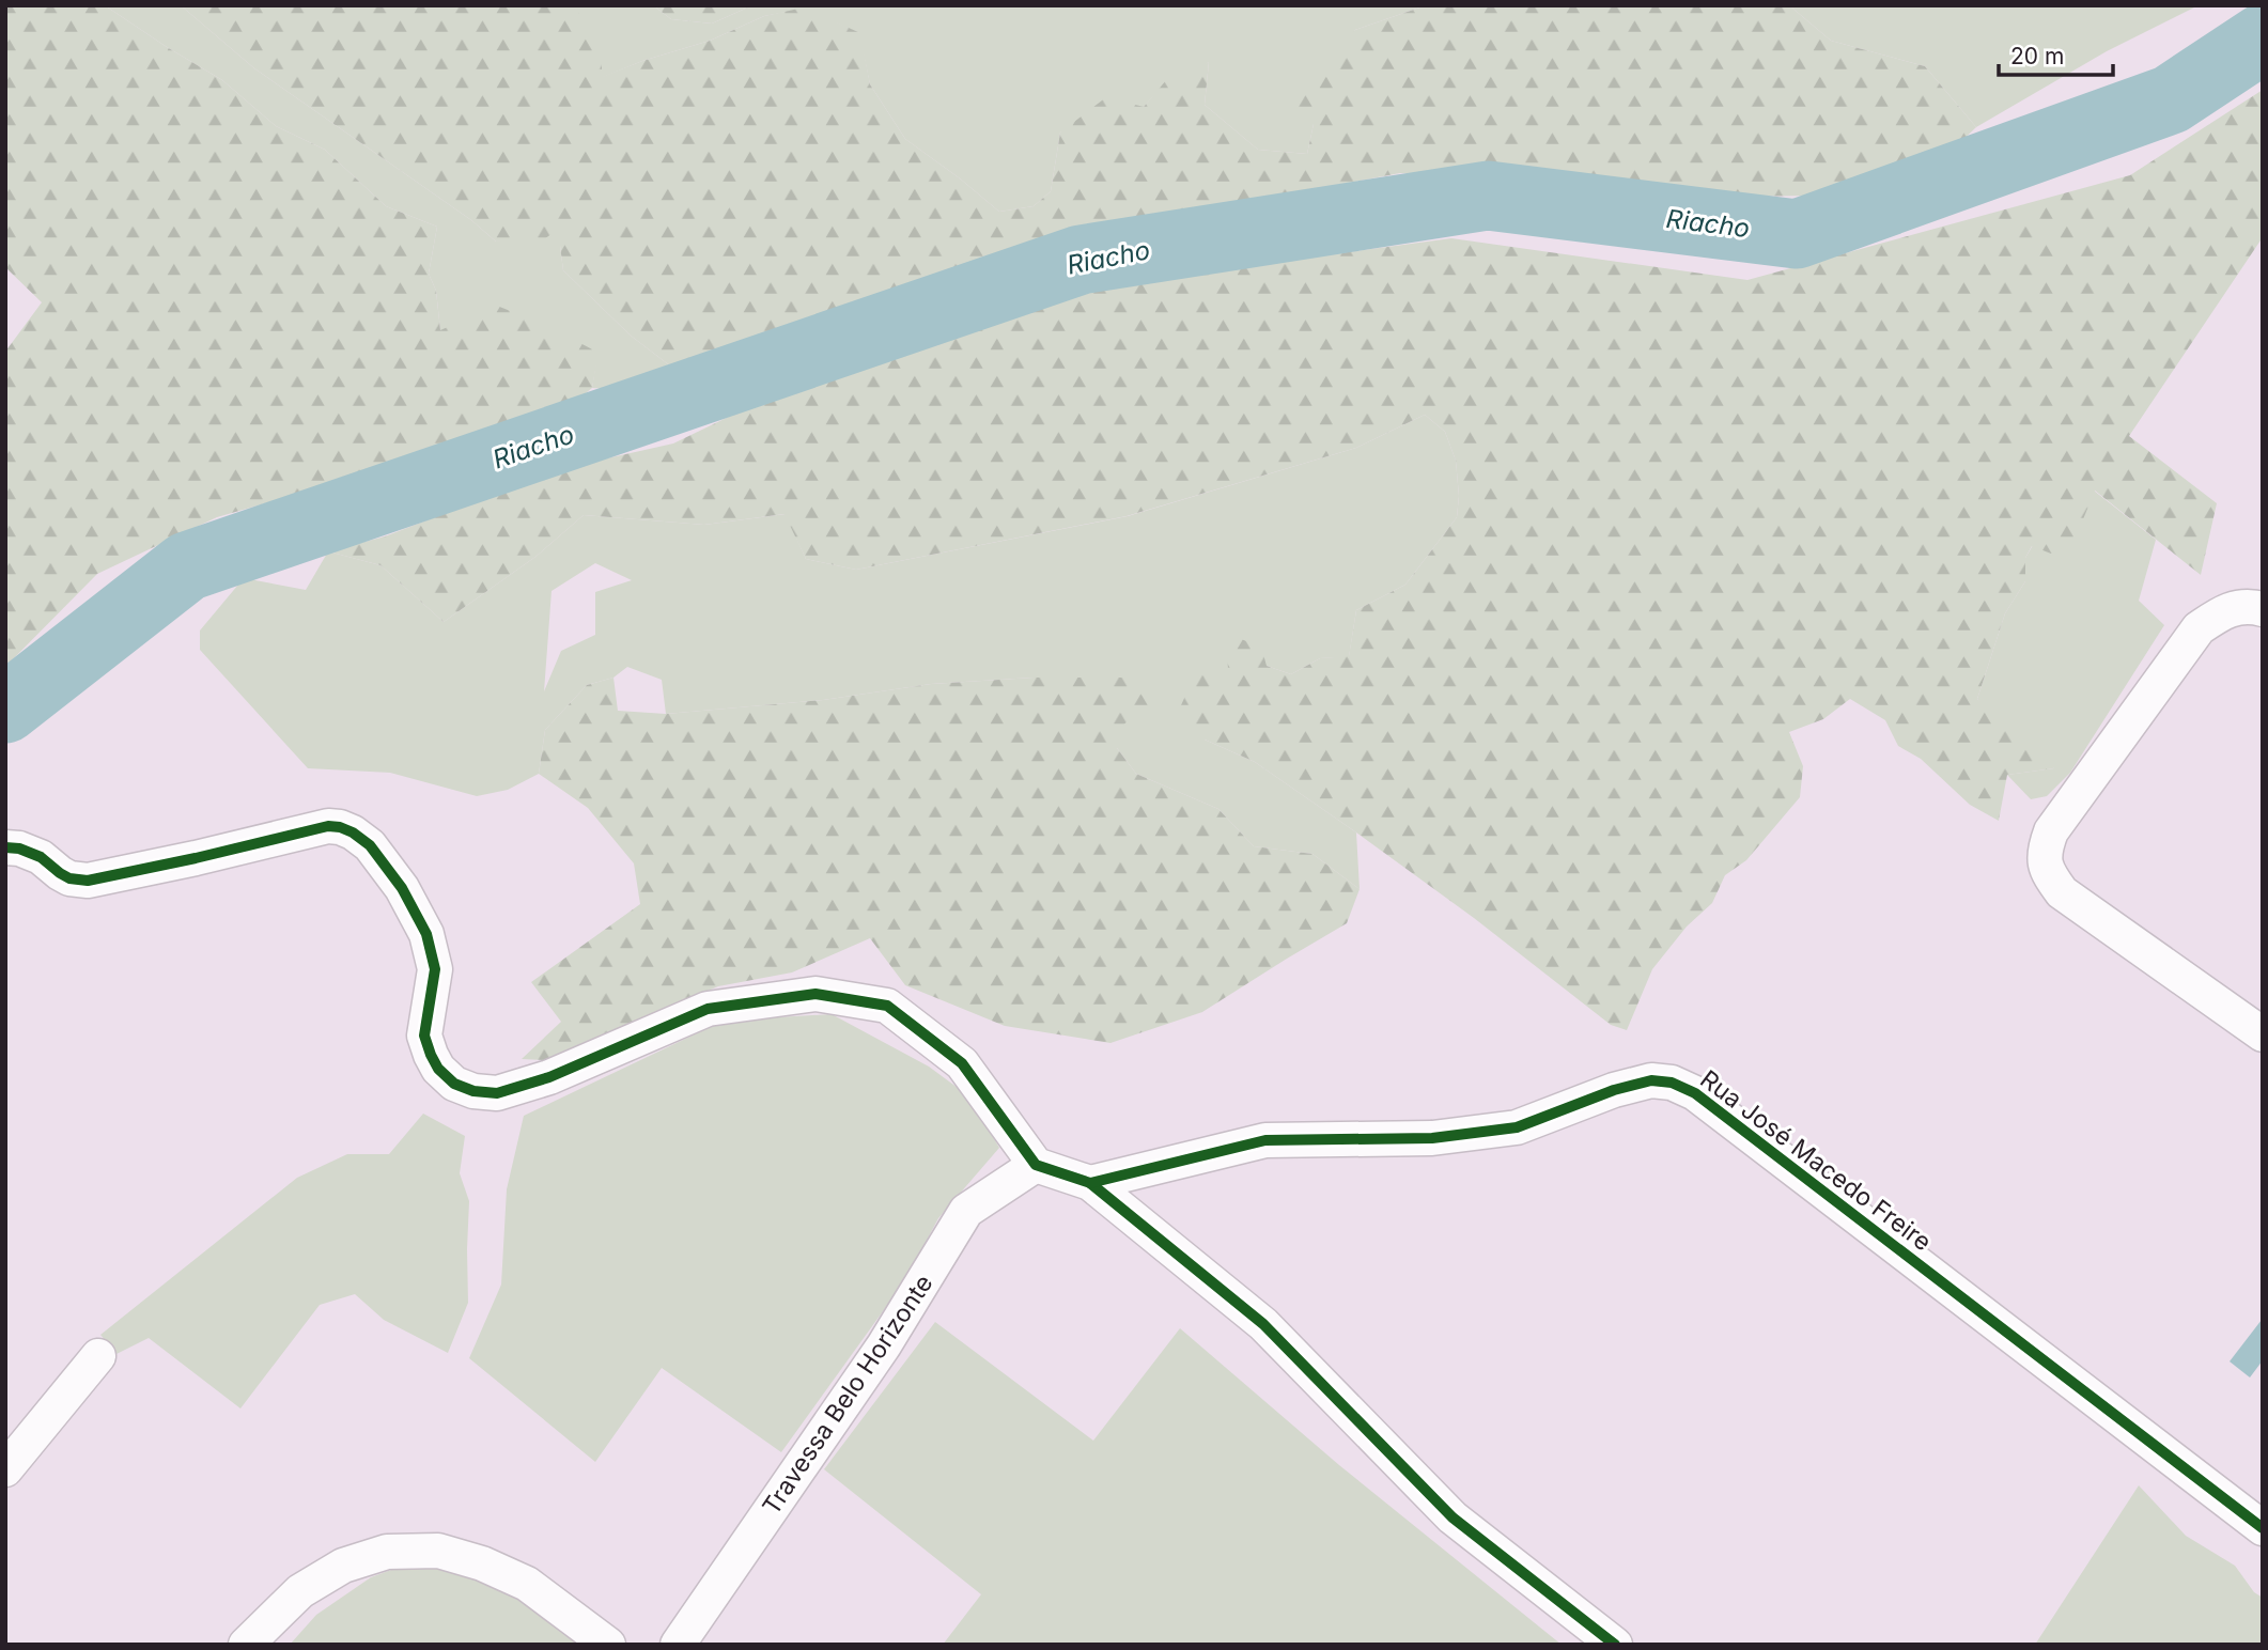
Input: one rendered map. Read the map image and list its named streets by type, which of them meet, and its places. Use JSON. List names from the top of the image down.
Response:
{
  "streets": {
    "street": ["Rua José Macedo Freire", "Travessa Belo Horizonte"]
  },
  "water": ["Riacho"],
  "scale_bar": "20 m"
}
